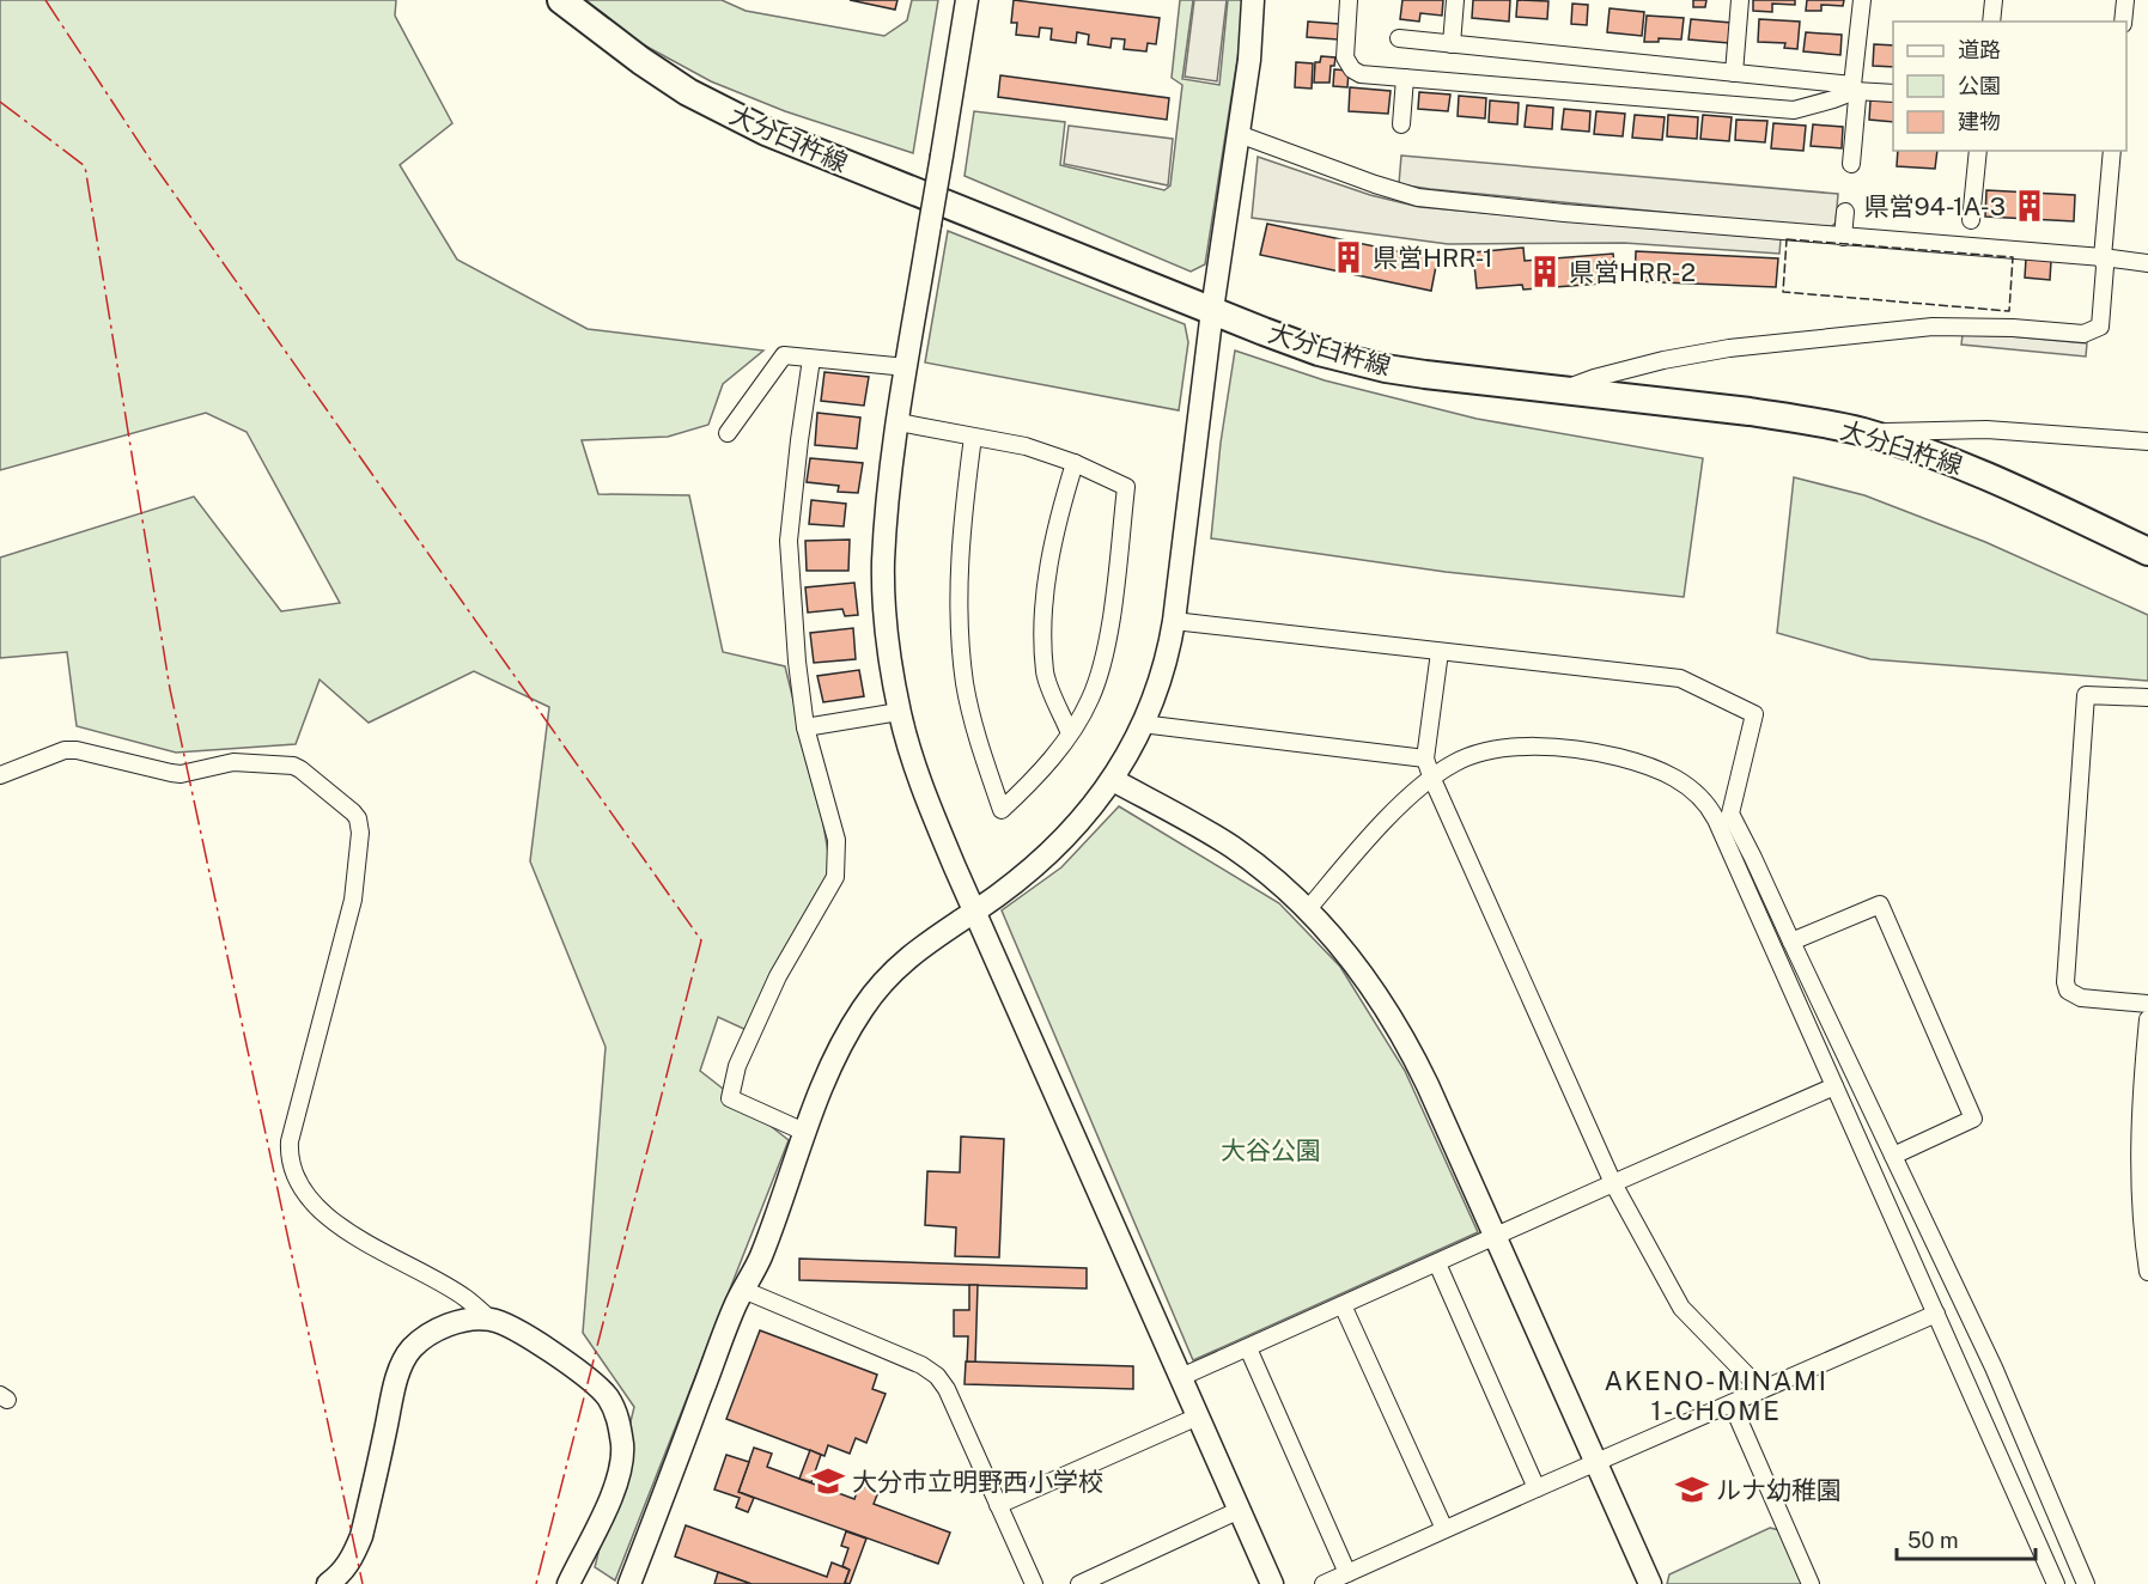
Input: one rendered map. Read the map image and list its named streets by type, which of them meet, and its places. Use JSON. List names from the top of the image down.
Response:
{
  "streets": {
    "main road": ["大分臼杵線"]
  },
  "districts": ["AKENO-MINAMI 1-CHOME"],
  "parks": ["大谷公園"],
  "places": {
    "building": ["県営94-1A-3", "県営HRR-1", "県営HRR-2"],
    "school or university": ["大分市立明野西小学校", "ルナ幼稚園"]
  },
  "legend": ["道路", "公園", "建物"],
  "scale_bar": "50 m"
}
